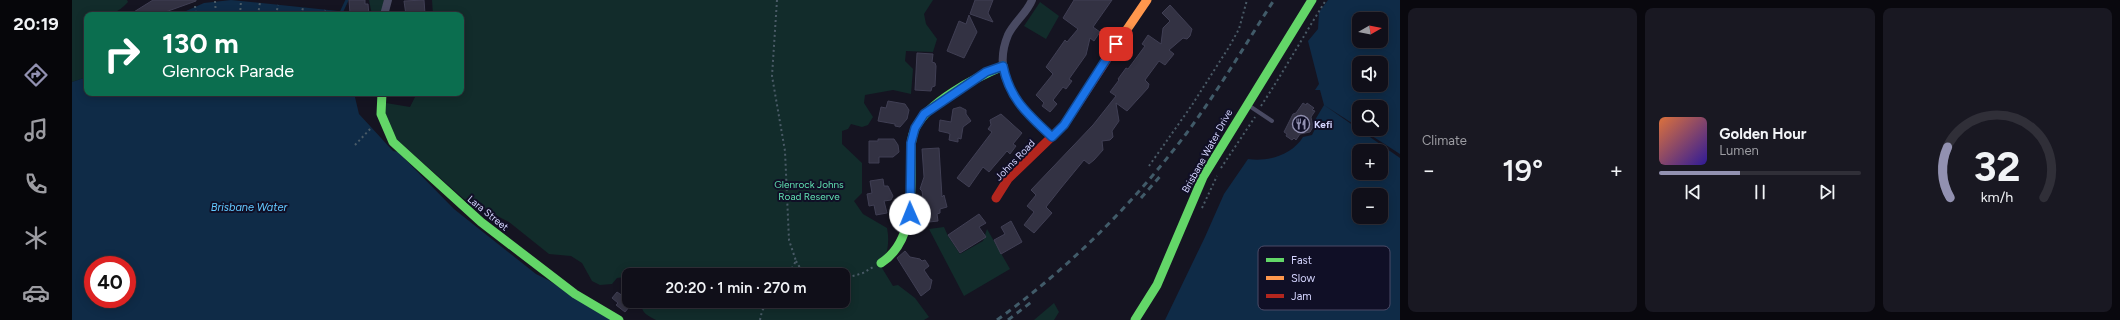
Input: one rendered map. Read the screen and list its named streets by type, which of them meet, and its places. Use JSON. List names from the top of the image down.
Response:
{
  "streets": {
    "street": ["Brisbane Water Drive", "Johns Road", "Lara Street"]
  },
  "water": ["Brisbane Water"],
  "parks": ["Glenrock Johns Road Reserve"],
  "places": {
    "restaurant": ["Kefi"]
  },
  "legend": ["Fast", "Slow", "Jam"],
  "north": "right",
  "page": {
    "tabs": "20:19",
    "tile": "Climate",
    "map_buttons": ["+", "−"],
    "turn": ["130 m", "Glenrock Parade"],
    "song": ["Golden Hour", "Lumen"],
    "heat": ["−", "19°", "+"],
    "limit": "40",
    "trip": "20:20 · 1 min · 270 m",
    "gauge": ["32", "km/h"]
  }
}
